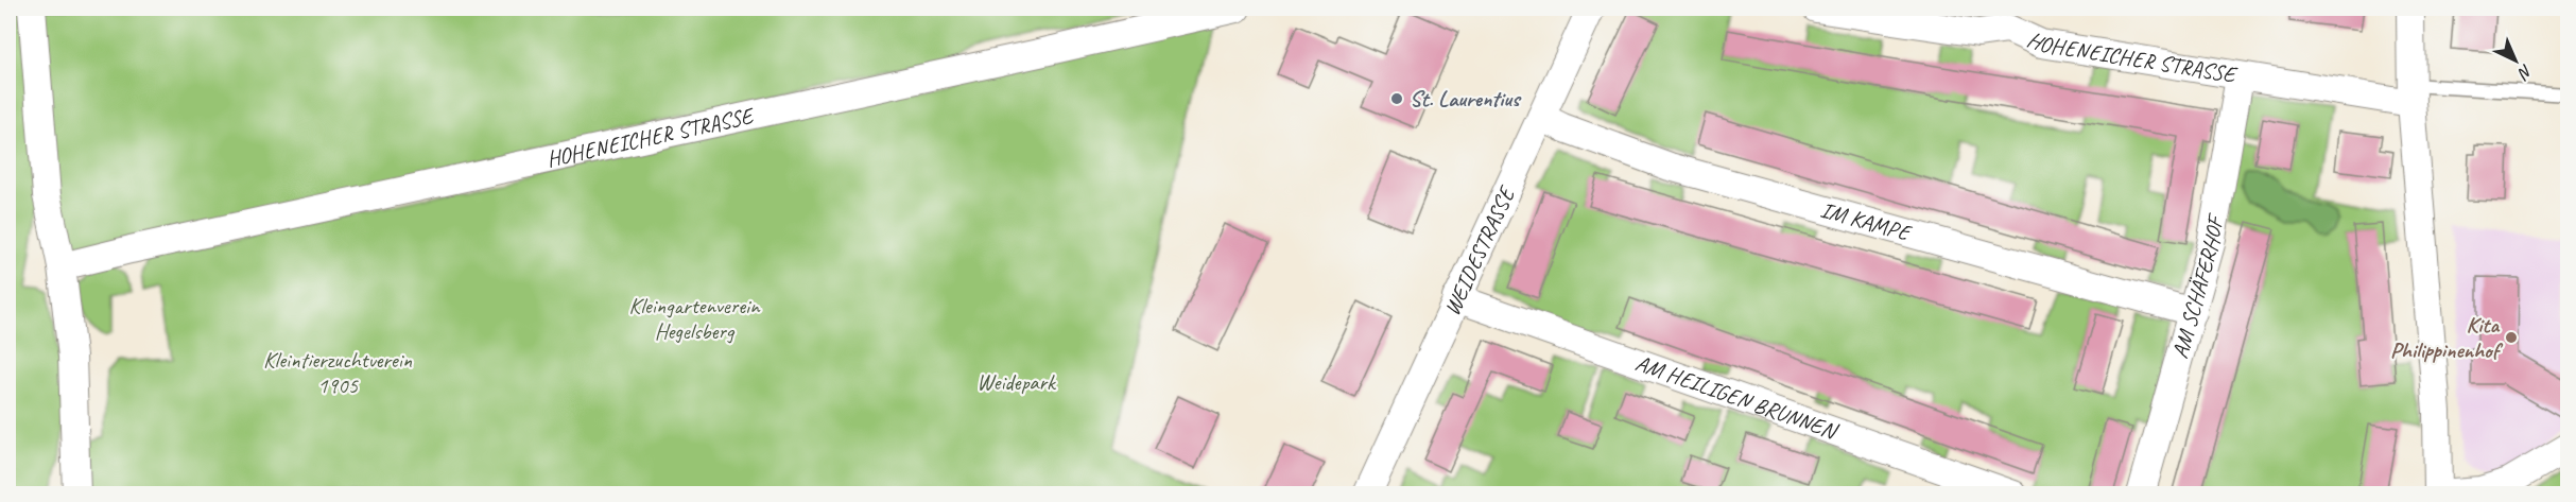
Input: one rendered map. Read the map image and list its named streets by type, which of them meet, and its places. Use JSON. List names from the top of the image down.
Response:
{
  "streets": {
    "street": [
      "HOHENEICHER STRASSE",
      "IM KAMPE",
      "WEIDESTRASSE",
      "AM SCHÄFERHOF",
      "AM HEILIGEN BRUNNEN"
    ]
  },
  "crossings": [
    ["HOHENEICHER STRASSE", "AM SCHÄFERHOF"],
    ["IM KAMPE", "WEIDESTRASSE"],
    ["IM KAMPE", "AM SCHÄFERHOF"],
    ["WEIDESTRASSE", "AM HEILIGEN BRUNNEN"]
  ],
  "parks": ["Kleingartenverein Hegelsberg", "Kleintierzuchtverein 1905", "Weidepark"],
  "places": ["St. Laurentius", "Kita Philippinenhof"],
  "north": "bottom right"
}
